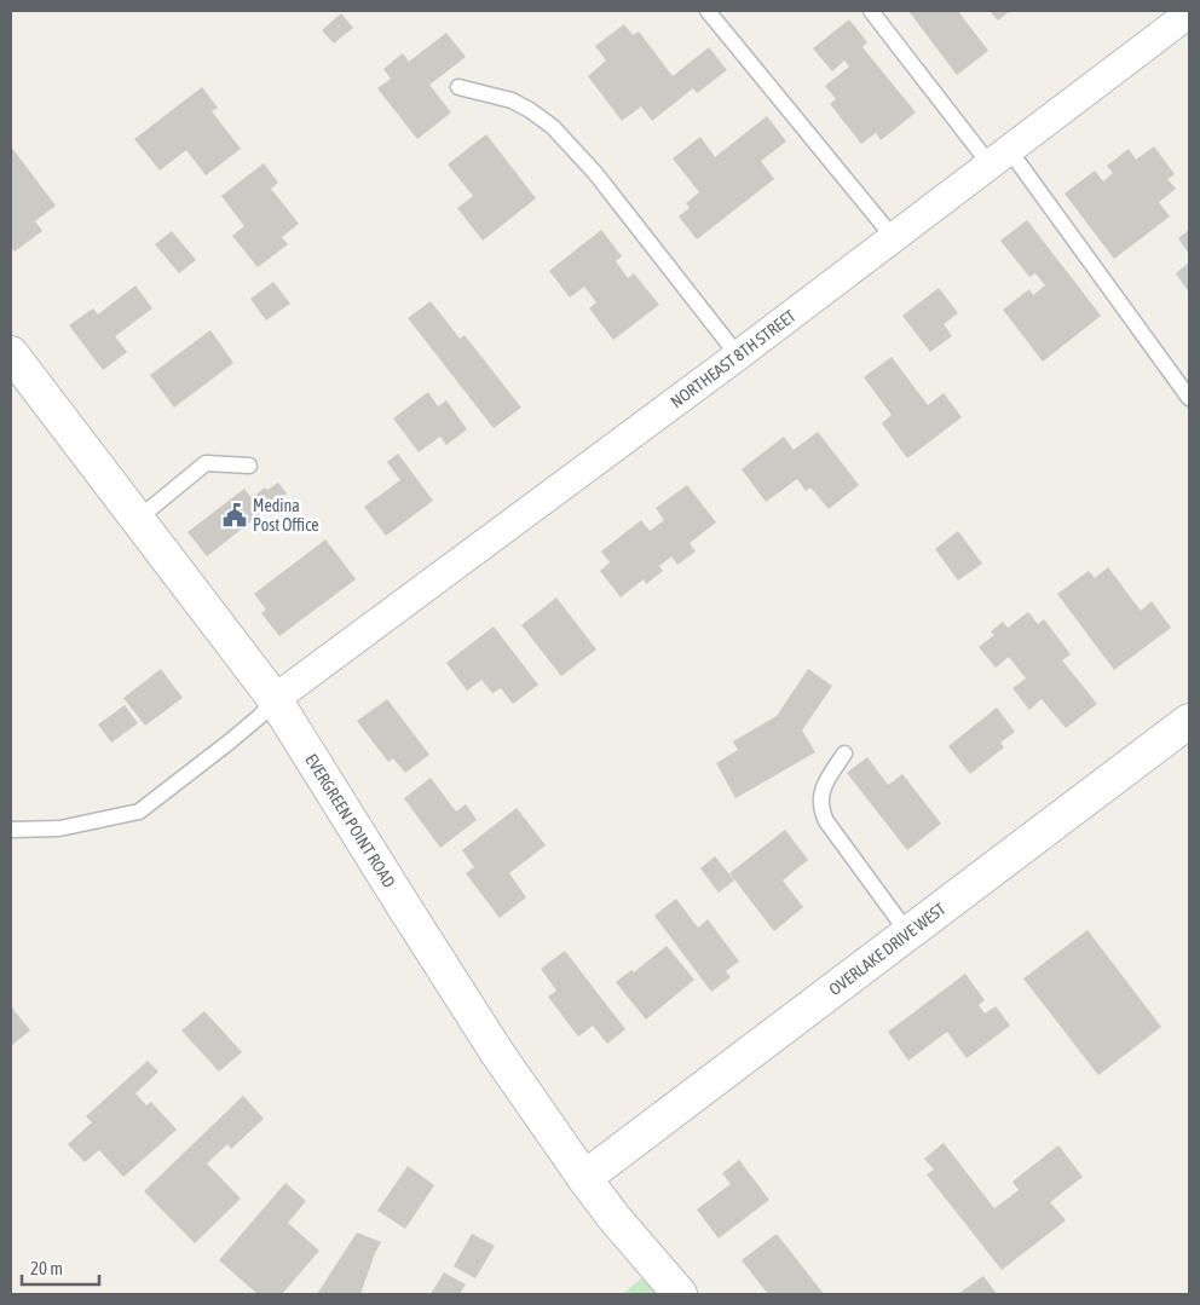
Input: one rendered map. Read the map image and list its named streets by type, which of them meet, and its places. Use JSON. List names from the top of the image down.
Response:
{
  "streets": {
    "street": ["NORTHEAST 8TH STREET", "EVERGREEN POINT ROAD", "OVERLAKE DRIVE WEST"]
  },
  "crossings": [
    ["NORTHEAST 8TH STREET", "EVERGREEN POINT ROAD"],
    ["EVERGREEN POINT ROAD", "OVERLAKE DRIVE WEST"]
  ],
  "places": {
    "public building": ["Medina Post Office"]
  },
  "scale_bar": "20 m"
}
